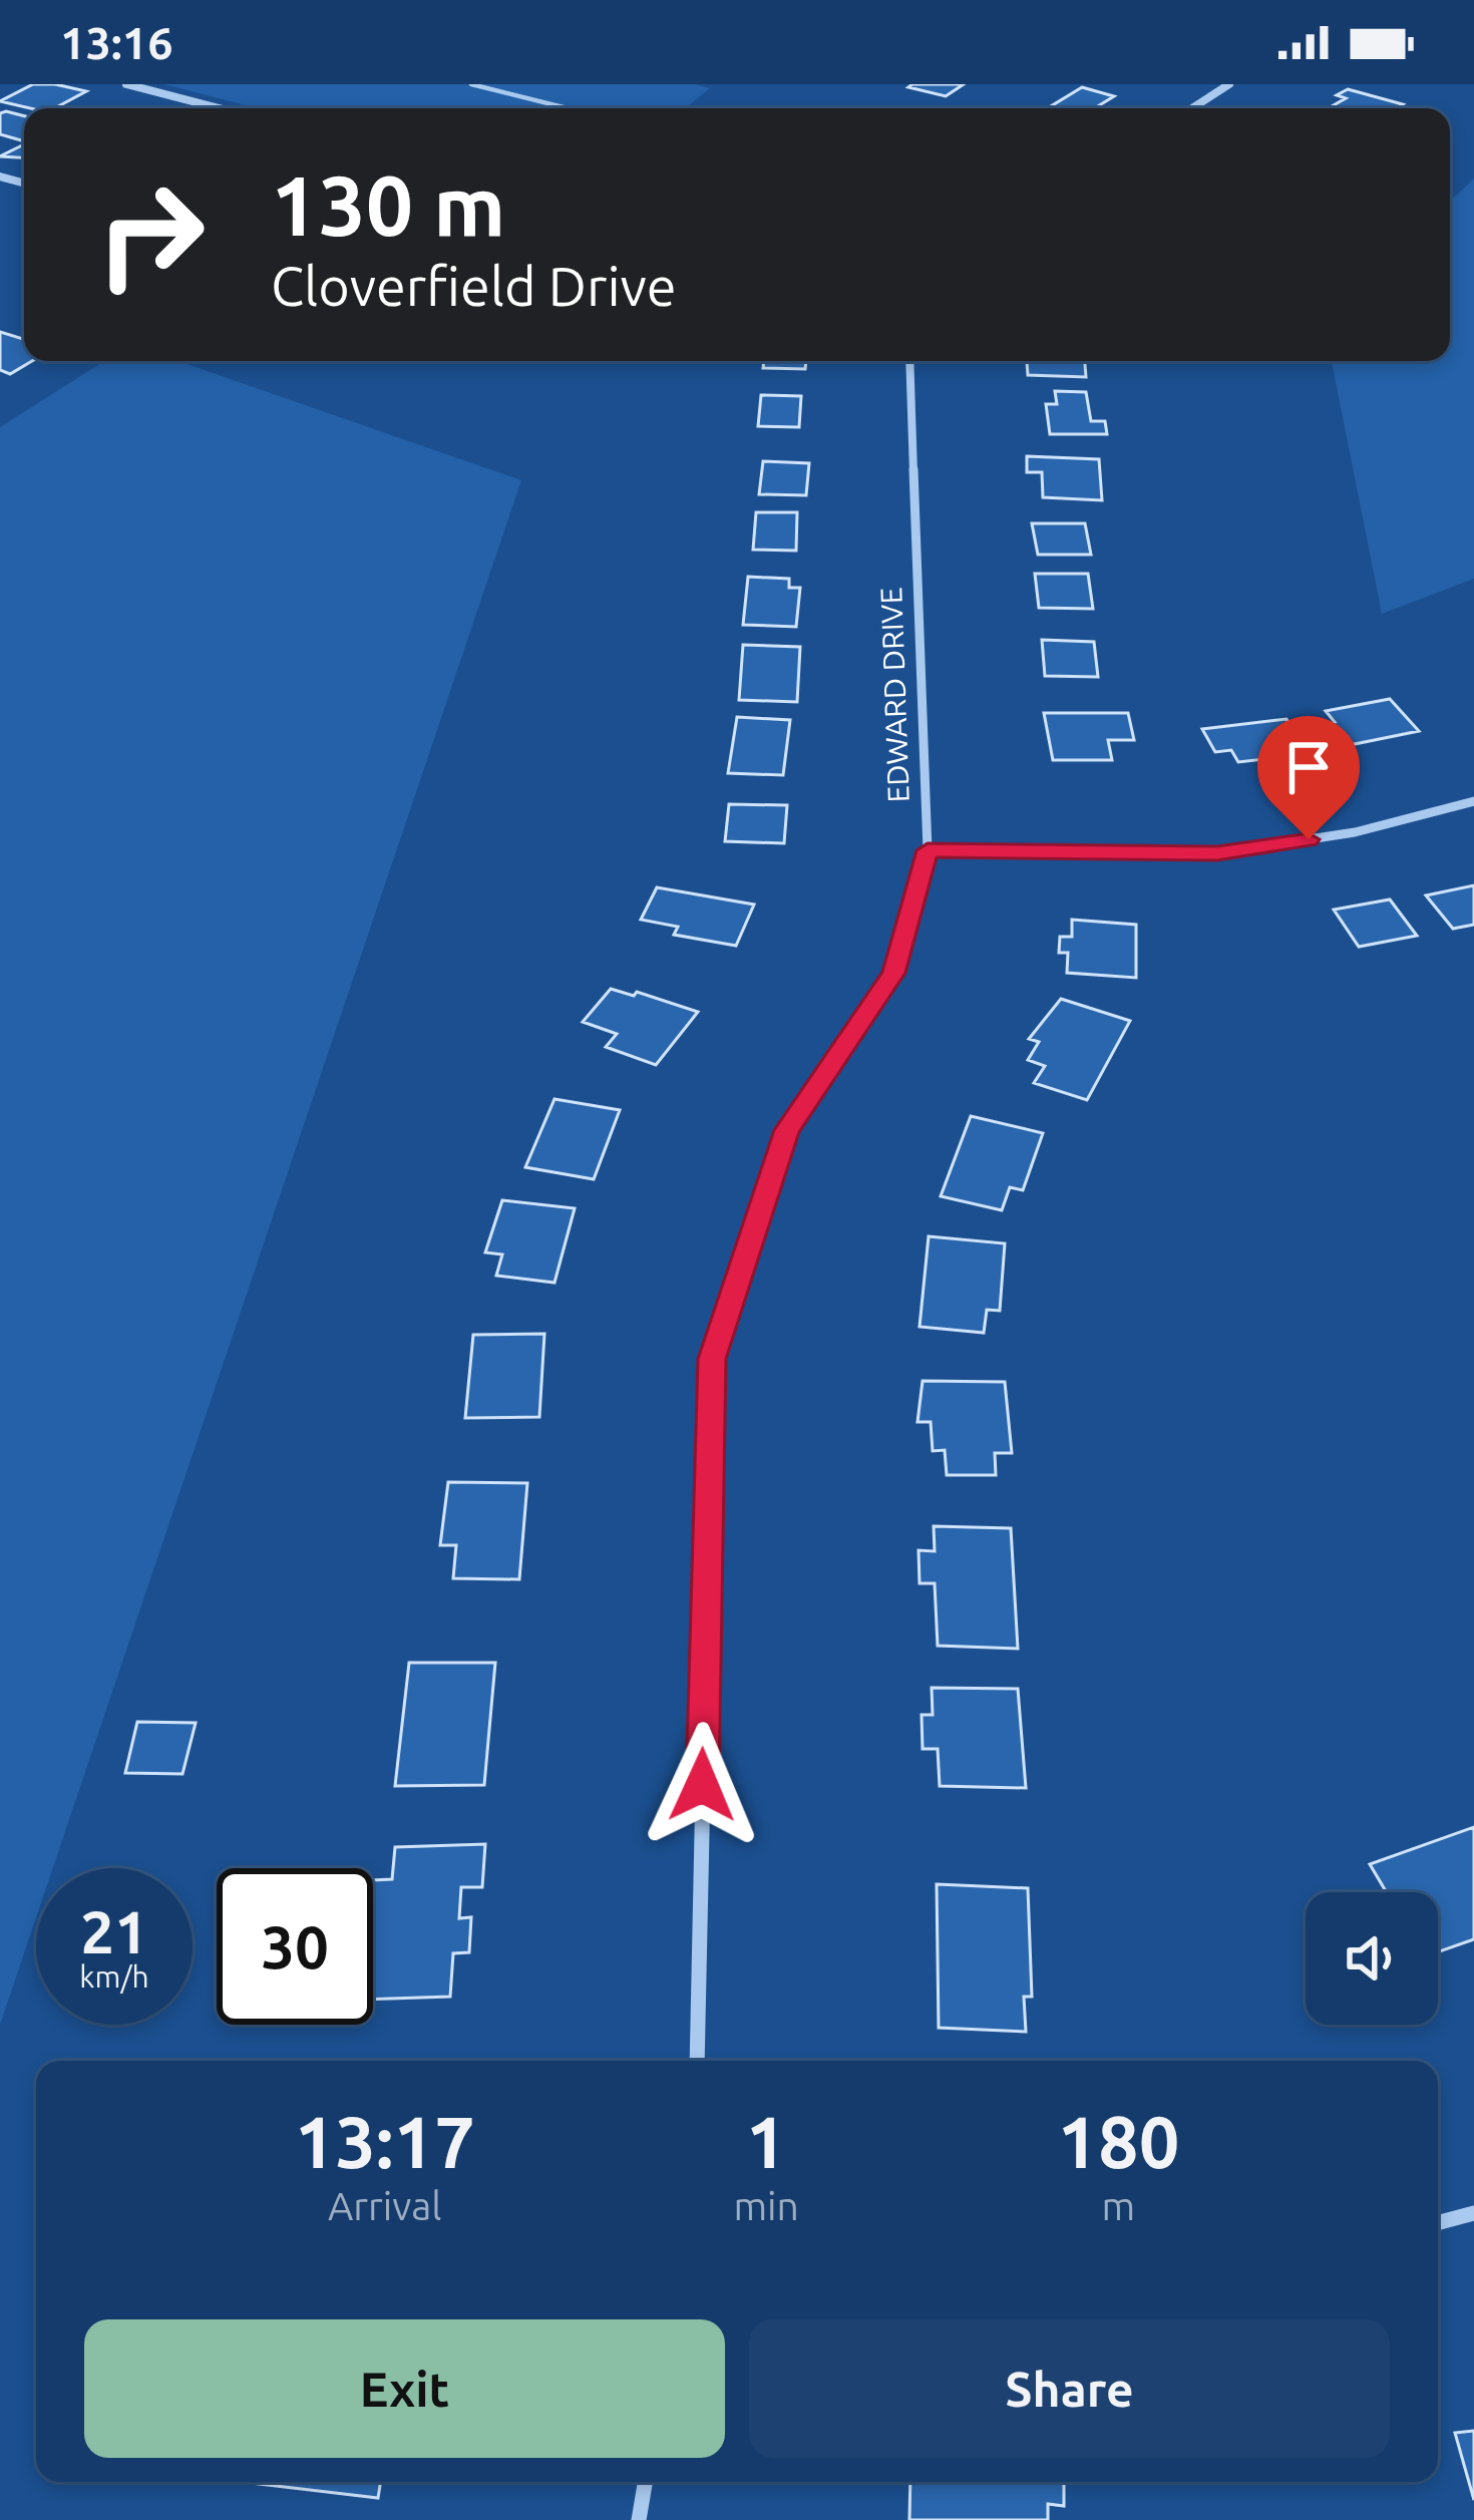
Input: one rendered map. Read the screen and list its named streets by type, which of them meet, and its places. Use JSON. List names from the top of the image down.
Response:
{
  "streets": {
    "street": ["EDWARD DRIVE"]
  },
  "page": {
    "status": "13:16",
    "turn": ["130 m", "Cloverfield Drive"],
    "speed": "21 km/h",
    "limit": "30",
    "eta": [
      "13:17",
      "Arrival",
      "1",
      "min",
      "180",
      "m"
    ],
    "buttons": ["Exit", "Share"]
  }
}
